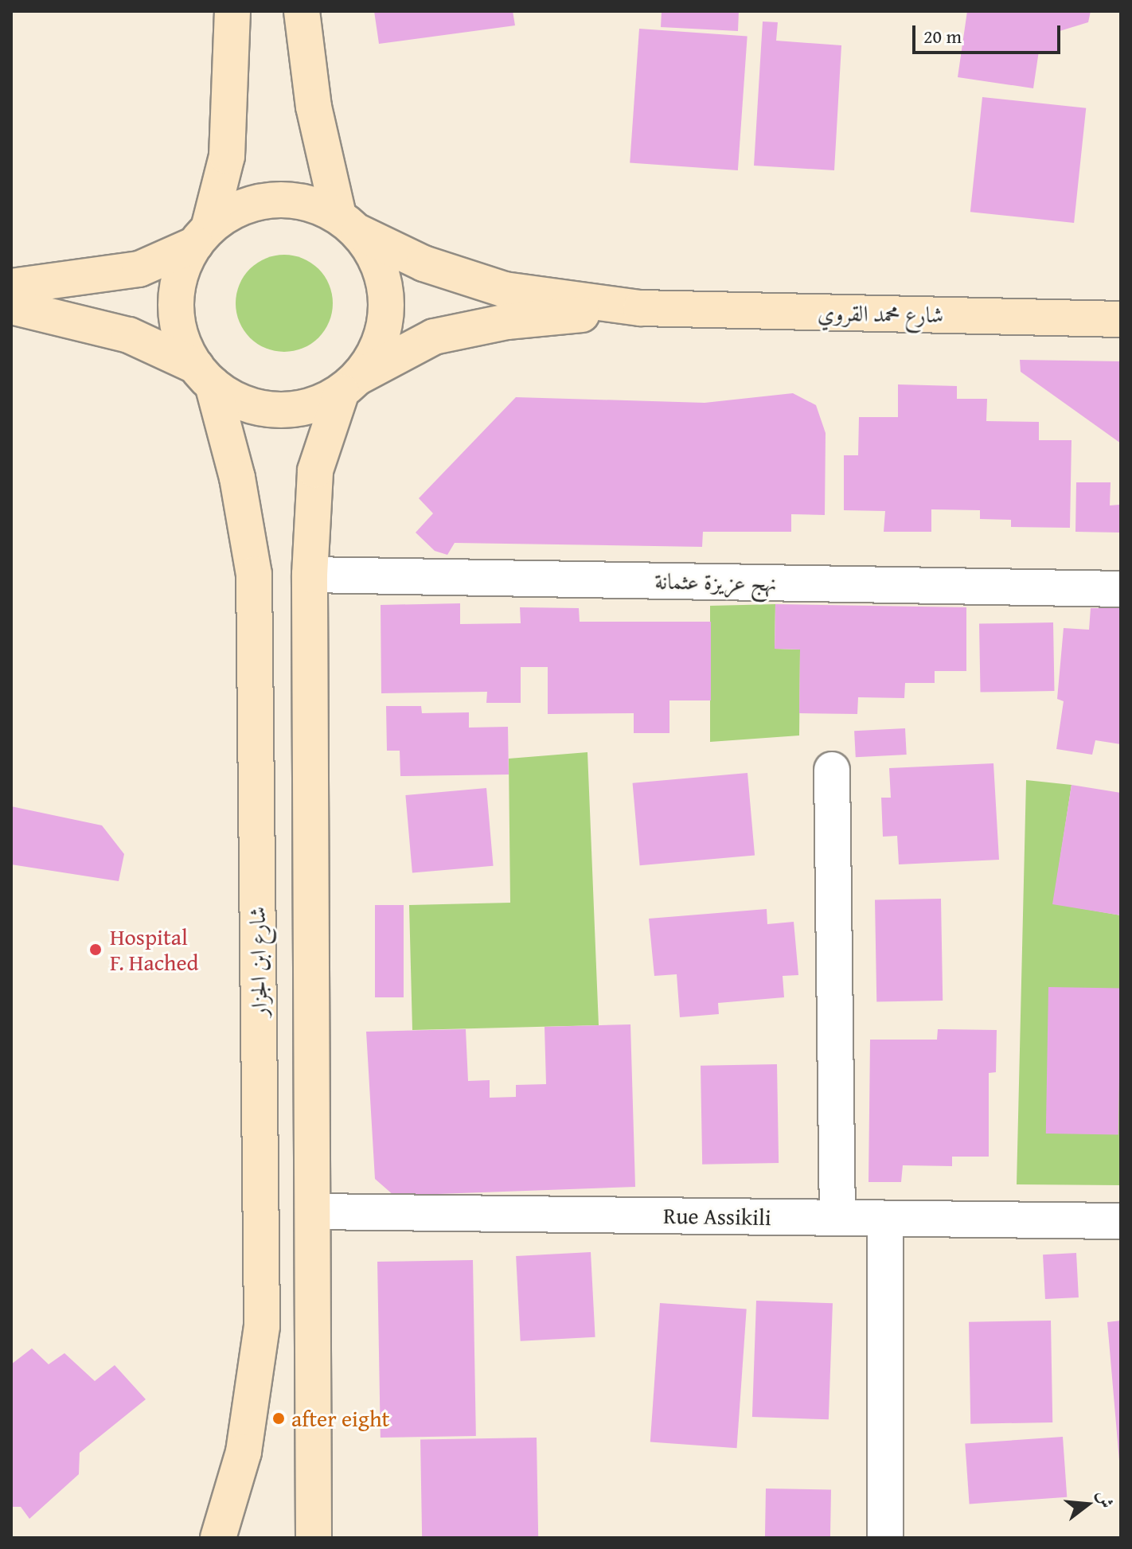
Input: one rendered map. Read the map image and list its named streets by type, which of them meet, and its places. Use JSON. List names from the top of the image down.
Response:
{
  "streets": {
    "main road": ["شارع محمد القروي", "شارع ابن الجزار"],
    "street": ["نهج عزيزة عثمانة", "Rue Assikili"]
  },
  "crossings": [
    ["شارع محمد القروي", "شارع ابن الجزار"]
  ],
  "places": ["Hospital F. Hached", "after eight"],
  "scale_bar": "20 m",
  "north": "right"
}
